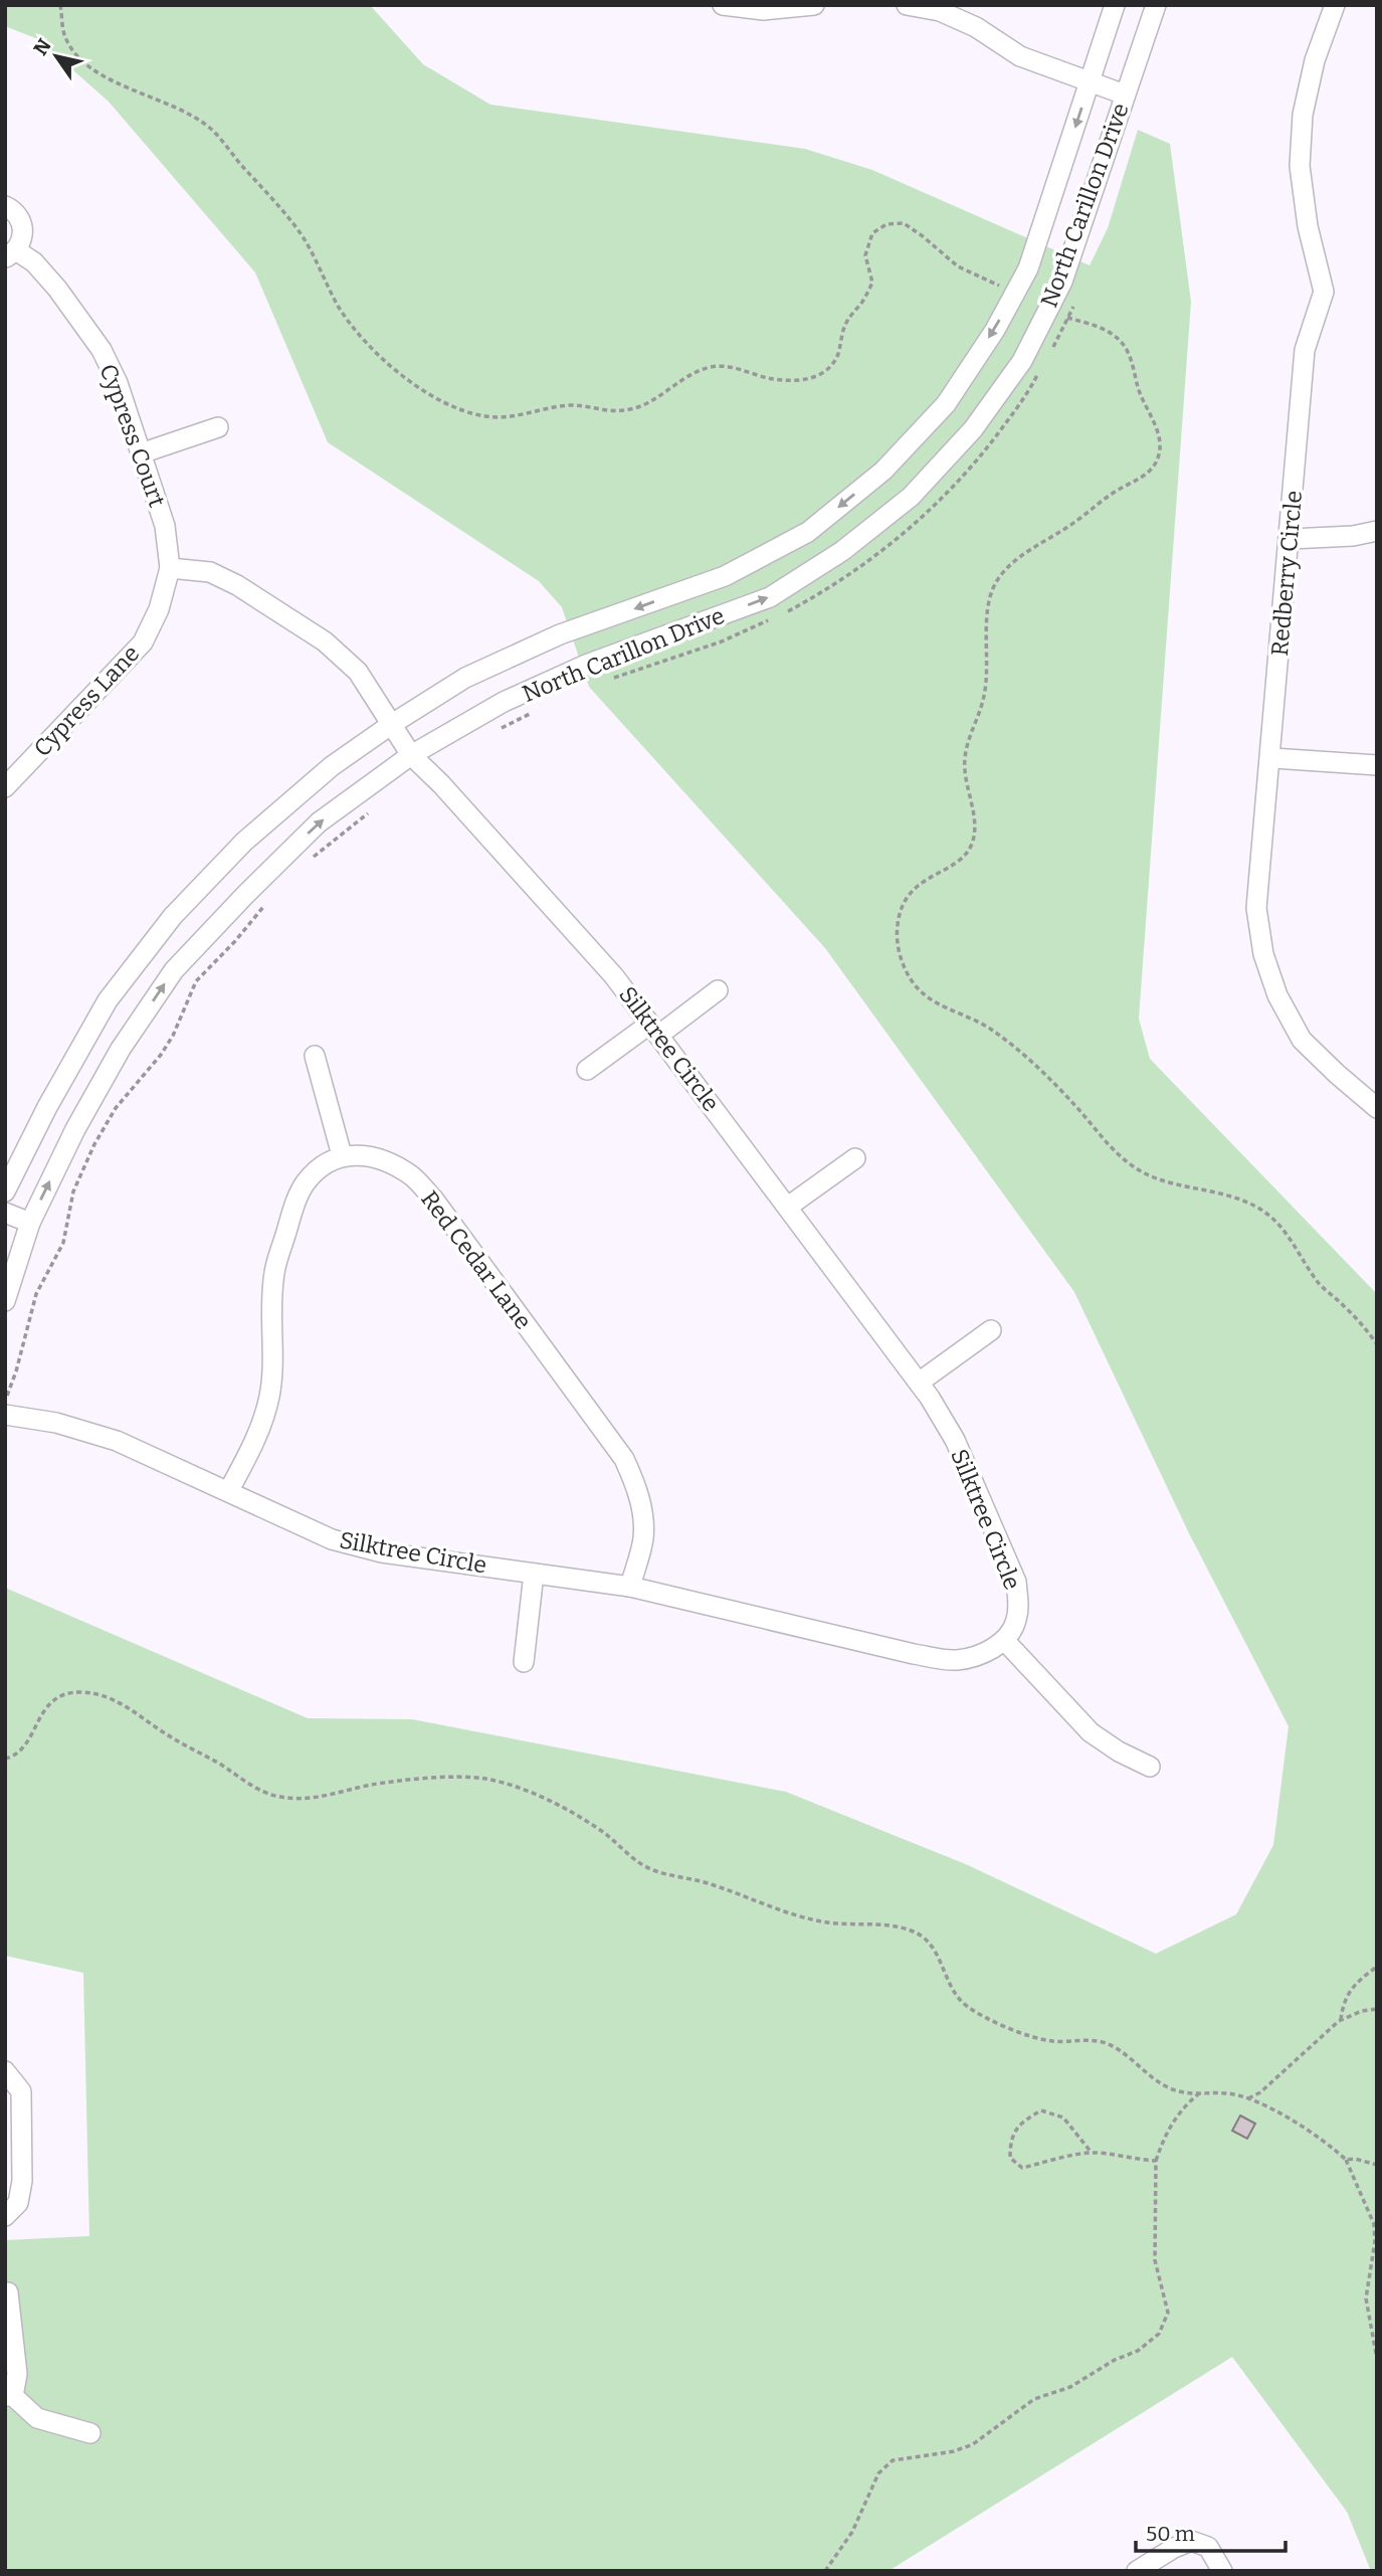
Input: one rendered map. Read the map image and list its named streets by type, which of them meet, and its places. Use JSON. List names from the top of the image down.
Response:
{
  "streets": {
    "street": [
      "North Carillon Drive",
      "Cypress Court",
      "Redberry Circle",
      "Cypress Lane",
      "Silktree Circle",
      "Red Cedar Lane"
    ]
  },
  "crossings": [
    ["North Carillon Drive", "Silktree Circle"],
    ["Cypress Court", "Cypress Lane"],
    ["Cypress Court", "Silktree Circle"],
    ["Cypress Lane", "Silktree Circle"],
    ["Silktree Circle", "Red Cedar Lane"]
  ],
  "scale_bar": "50 m",
  "north": "top left"
}
